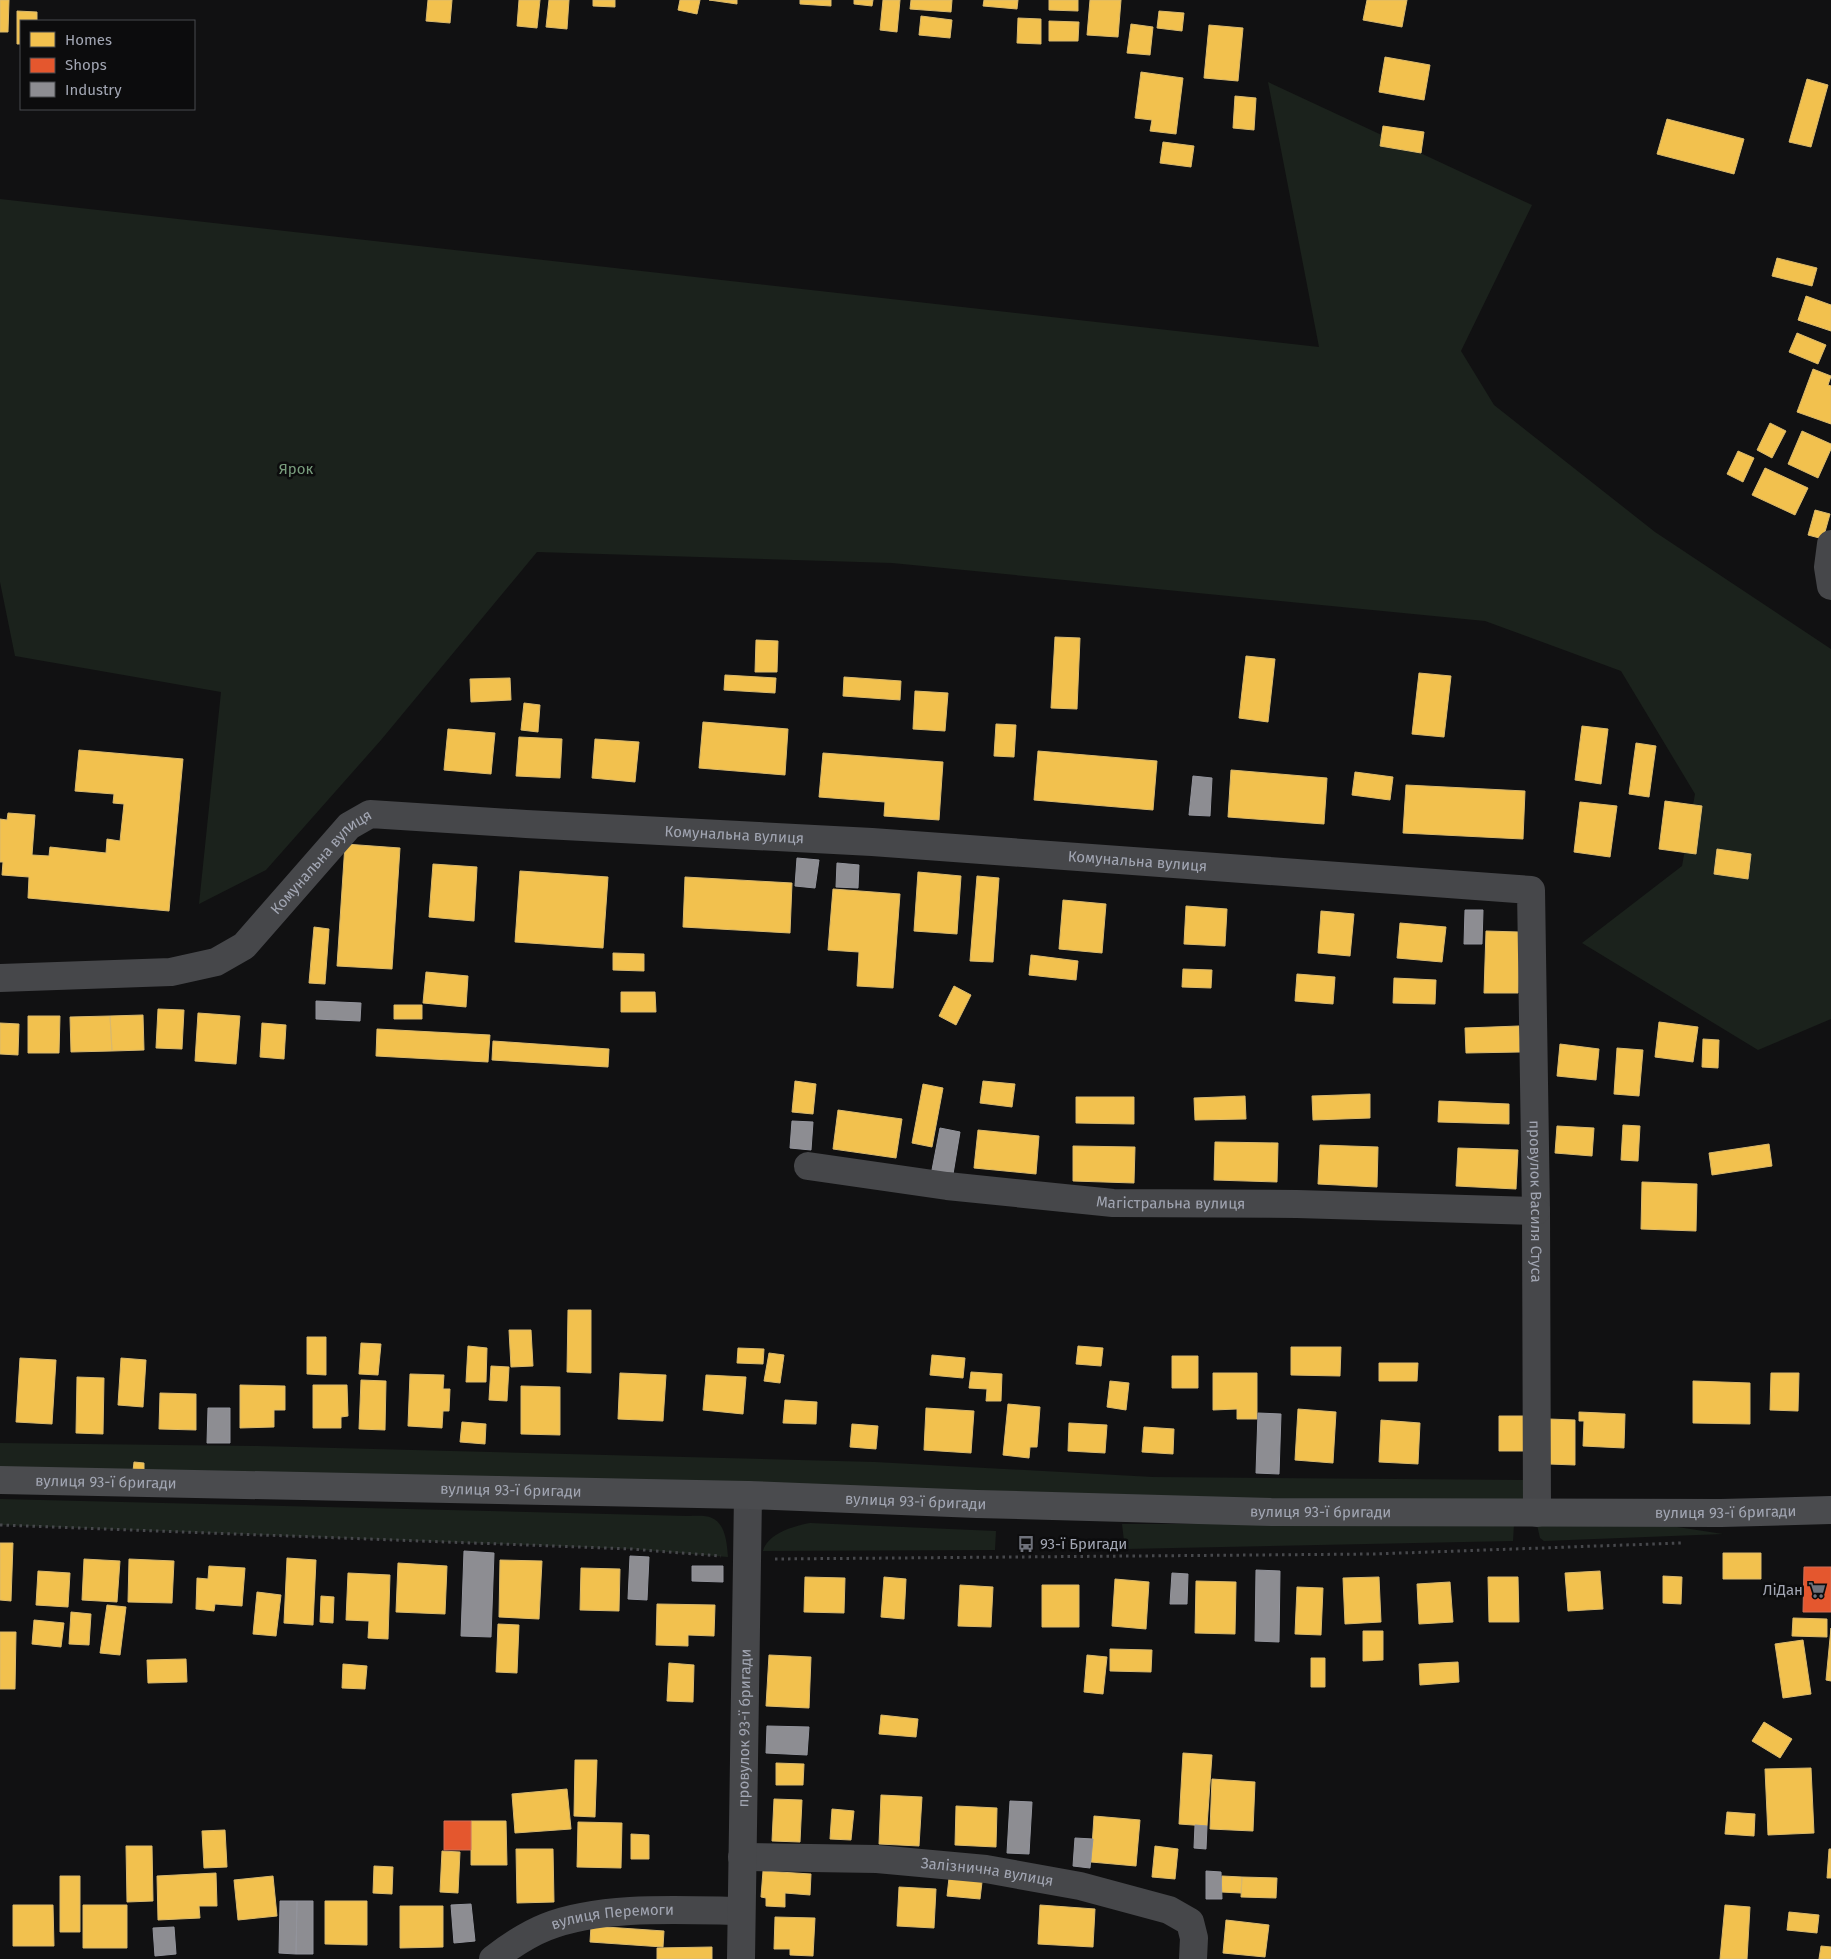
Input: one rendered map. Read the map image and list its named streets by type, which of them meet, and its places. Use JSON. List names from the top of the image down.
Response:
{
  "streets": {
    "main road": ["вулиця 93-ї бригади"],
    "street": [
      "Комунальна вулиця",
      "провулок Василя Стуса",
      "Магістральна вулиця",
      "провулок 93-ї бригади",
      "Залізнична вулиця",
      "вулиця Перемоги"
    ]
  },
  "crossings": [
    ["Комунальна вулиця", "провулок Василя Стуса"],
    ["провулок Василя Стуса", "Магістральна вулиця"],
    ["провулок Василя Стуса", "вулиця 93-ї бригади"],
    ["вулиця 93-ї бригади", "провулок 93-ї бригади"],
    ["провулок 93-ї бригади", "Залізнична вулиця"],
    ["провулок 93-ї бригади", "вулиця Перемоги"]
  ],
  "parks": ["Ярок"],
  "places": {
    "bus stop": ["93-ї Бригади"],
    "supermarket": ["ЛіДан"]
  },
  "legend": ["Homes", "Shops", "Industry"]
}
